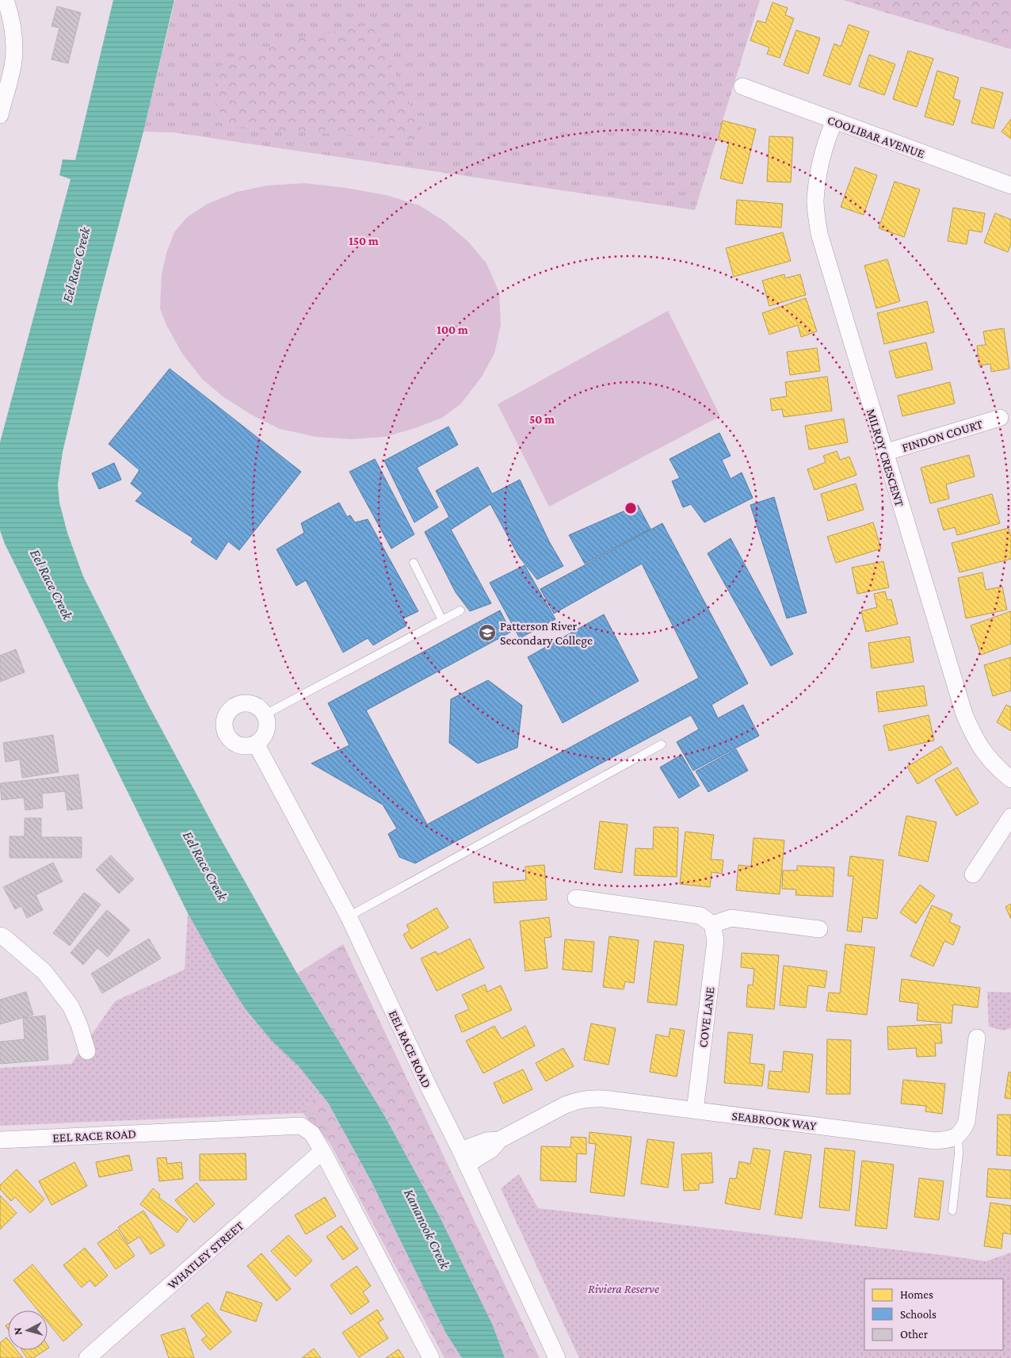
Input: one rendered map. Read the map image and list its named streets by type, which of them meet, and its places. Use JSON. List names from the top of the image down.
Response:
{
  "streets": {
    "street": [
      "COOLIBAR AVENUE",
      "FINDON COURT",
      "MILROY CRESCENT",
      "COVE LANE",
      "EEL RACE ROAD",
      "SEABROOK WAY",
      "WHATLEY STREET"
    ]
  },
  "crossings": [
    ["COOLIBAR AVENUE", "MILROY CRESCENT"],
    ["FINDON COURT", "MILROY CRESCENT"],
    ["COVE LANE", "SEABROOK WAY"],
    ["EEL RACE ROAD", "SEABROOK WAY"],
    ["EEL RACE ROAD", "WHATLEY STREET"]
  ],
  "water": ["Eel Race Creek", "Kananook Creek"],
  "parks": ["Riviera Reserve"],
  "places": {
    "school or university": ["Patterson River Secondary College"]
  },
  "legend": ["Homes", "Schools", "Other"],
  "north": "left",
  "rings": ["150 m", "100 m", "50 m"]
}
